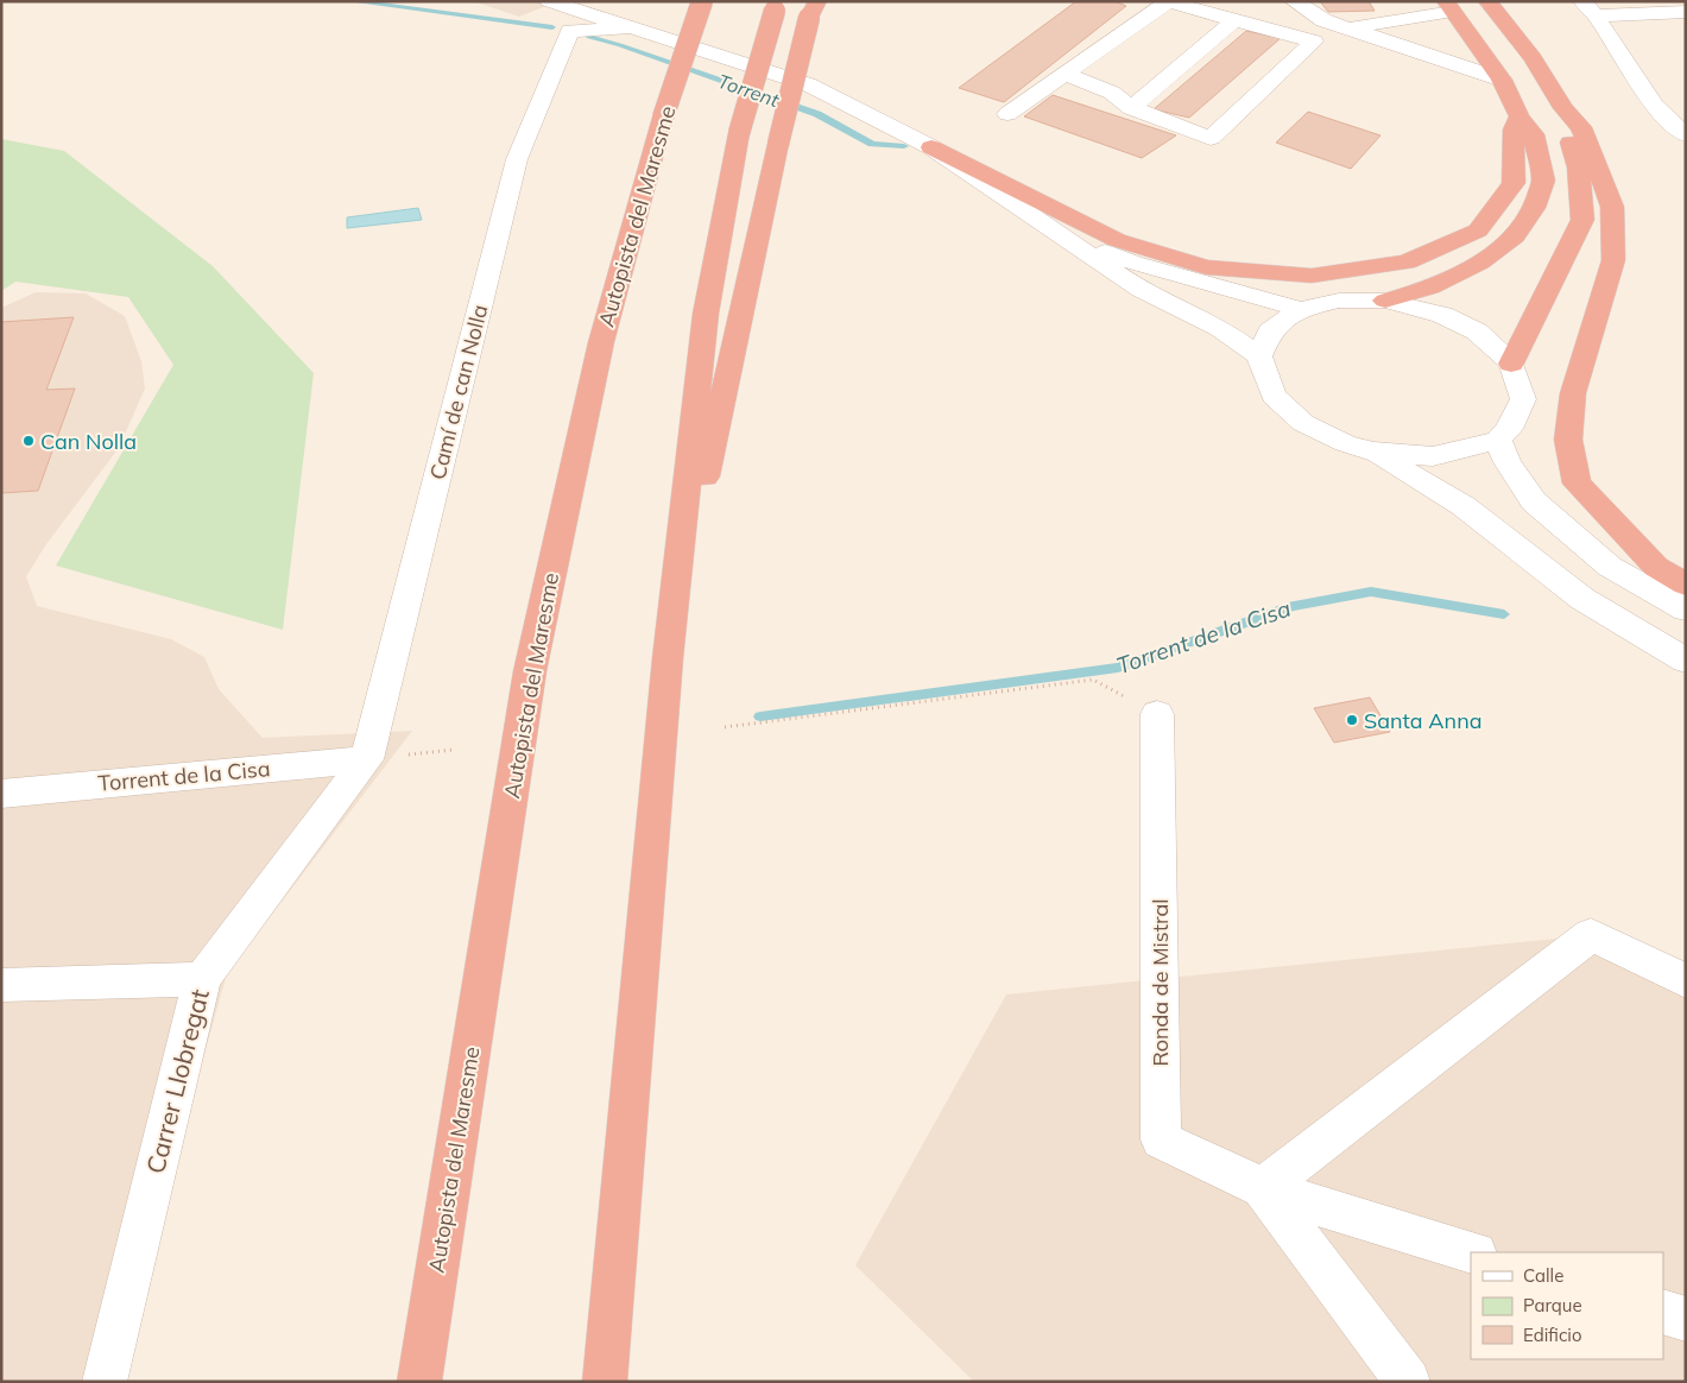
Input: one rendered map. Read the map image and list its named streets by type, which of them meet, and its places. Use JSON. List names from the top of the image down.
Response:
{
  "streets": {
    "highway": ["Autopista del Maresme"],
    "street": [
      "Camí de can Nolla",
      "Torrent de la Cisa",
      "Ronda de Mistral",
      "Carrer Llobregat"
    ]
  },
  "crossings": [
    ["Camí de can Nolla", "Torrent de la Cisa"],
    ["Camí de can Nolla", "Carrer Llobregat"],
    ["Torrent de la Cisa", "Carrer Llobregat"]
  ],
  "water": ["Torrent", "Torrent de la Cisa"],
  "places": ["Can Nolla", "Santa Anna"],
  "legend": ["Calle", "Parque", "Edificio"]
}
